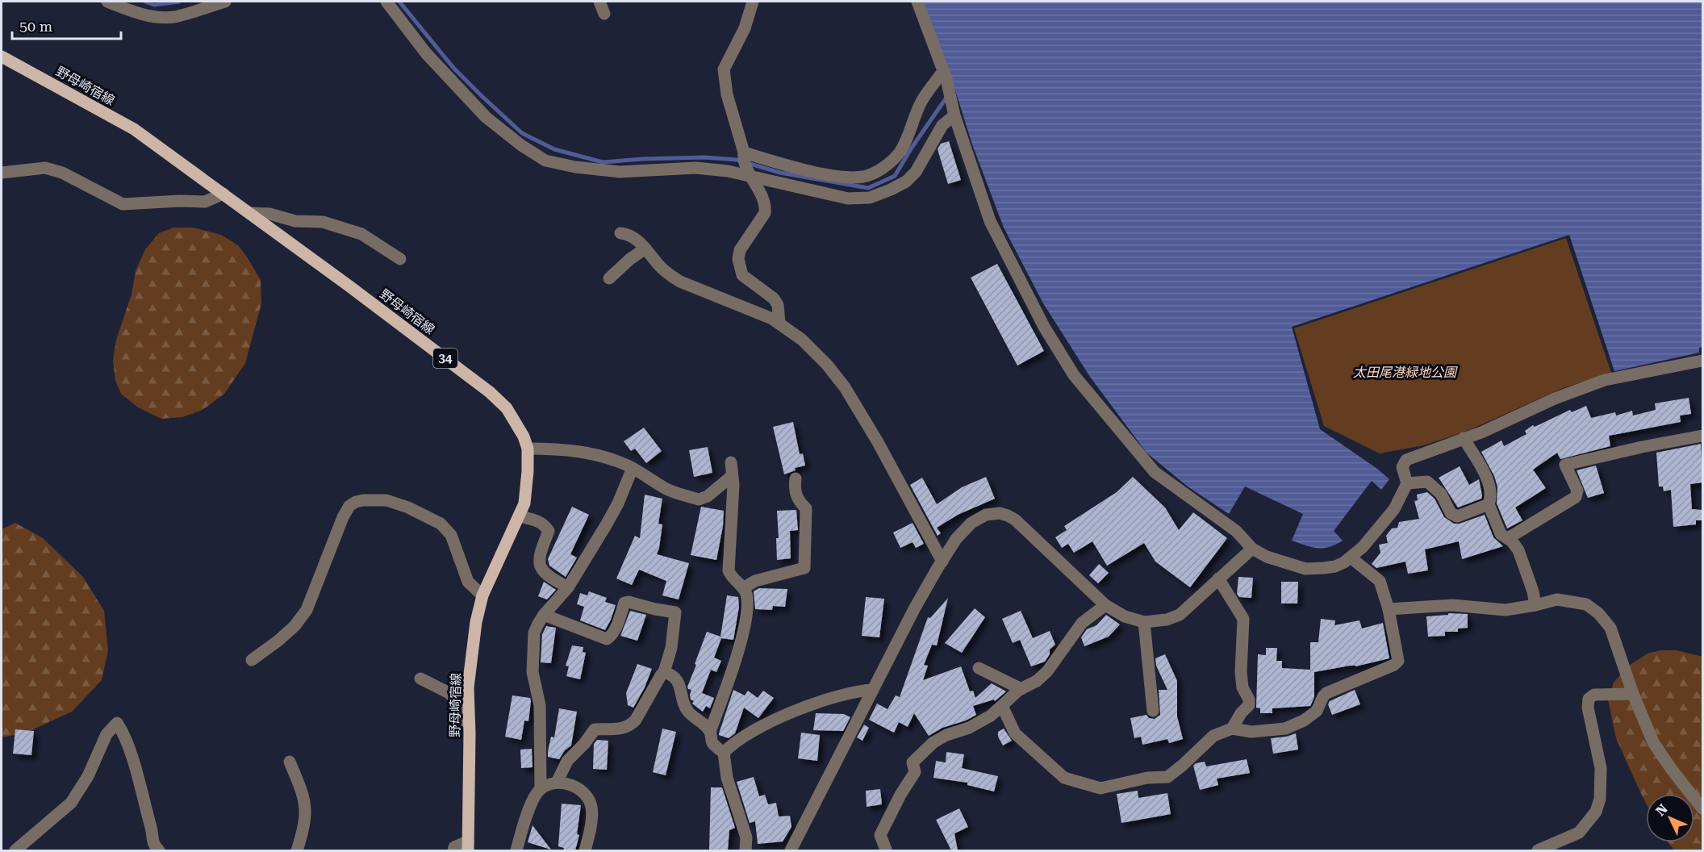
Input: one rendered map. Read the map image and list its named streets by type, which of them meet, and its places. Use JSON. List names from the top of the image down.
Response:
{
  "streets": {
    "main road": ["野母崎宿線", "34"]
  },
  "parks": ["太田尾港緑地公園"],
  "scale_bar": "50 m",
  "north": "top left"
}
